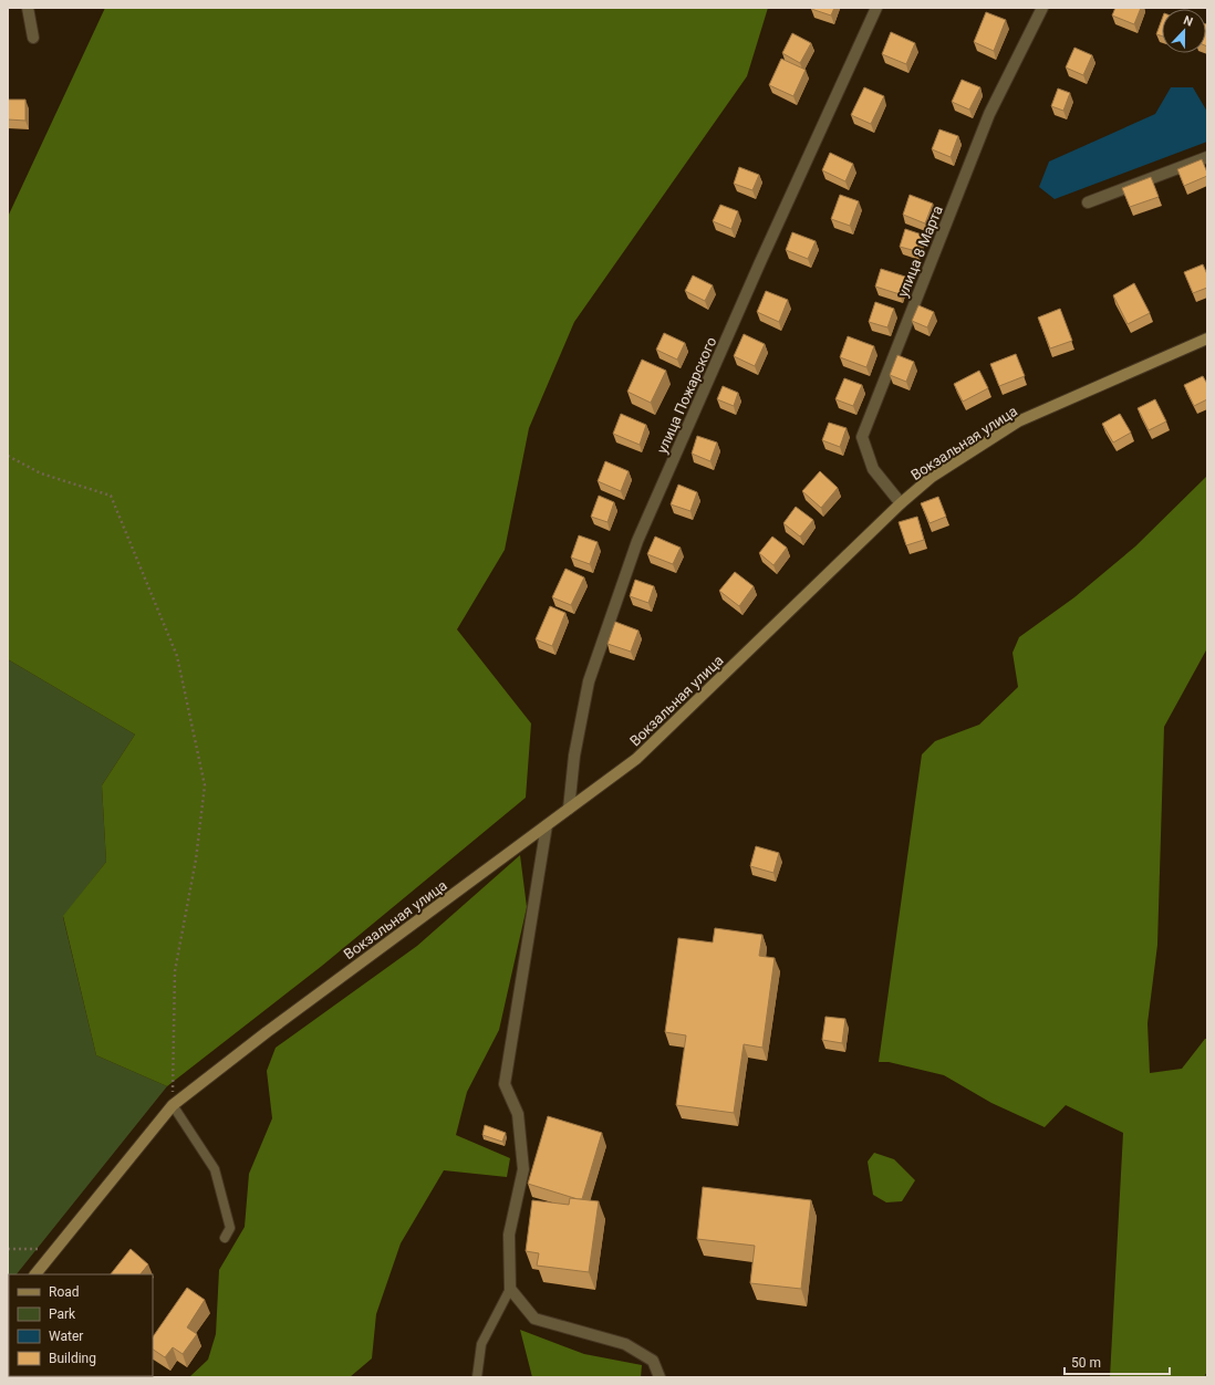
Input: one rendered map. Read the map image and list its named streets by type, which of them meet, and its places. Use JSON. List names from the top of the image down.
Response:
{
  "streets": {
    "street": ["улица 8 Марта", "улица Пожарского", "Вокзальная улица"]
  },
  "crossings": [
    ["улица 8 Марта", "Вокзальная улица"],
    ["улица Пожарского", "Вокзальная улица"]
  ],
  "legend": [
    "Road",
    "Park",
    "Water",
    "Building"
  ],
  "scale_bar": "50 m",
  "north": "top"
}
